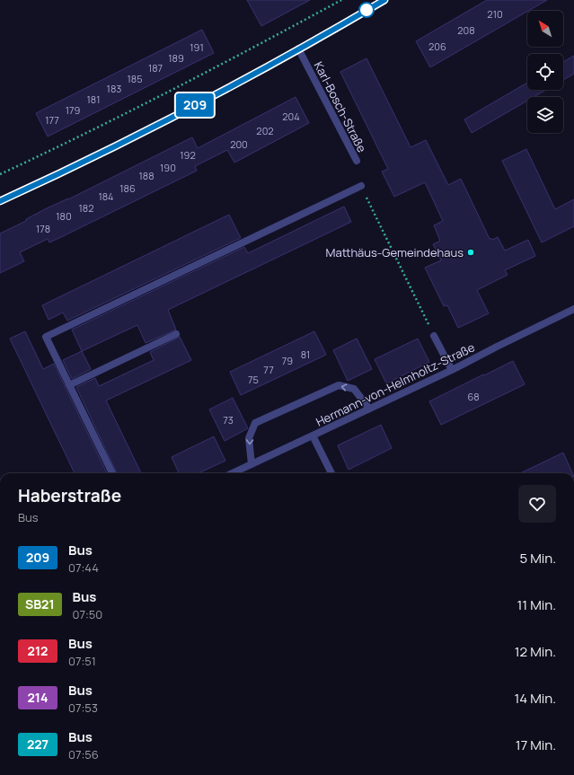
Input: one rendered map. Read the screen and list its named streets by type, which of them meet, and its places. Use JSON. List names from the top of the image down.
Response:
{
  "streets": {
    "street": ["Karl-Bosch-Straße", "Hermann-von-Helmholtz-Straße"]
  },
  "places": ["Matthäus-Gemeindehaus"],
  "lines": ["bus line 209"],
  "house_numbers": [
    "210",
    "208",
    "206",
    "191",
    "189",
    "187",
    "185",
    "183",
    "181",
    "179",
    "204",
    "177",
    "202",
    "200",
    "192",
    "190",
    "188",
    "186",
    "184",
    "182",
    "180",
    "178",
    "81",
    "79",
    "77",
    "75",
    "68",
    "73"
  ],
  "north": "top left",
  "page": {
    "on_map": "209",
    "heading": ["Haberstraße", "Bus"],
    "list": [
      {
        "mark": "209",
        "name": "Bus",
        "note": "07:44",
        "value": "5 Min."
      },
      {
        "mark": "SB21",
        "name": "Bus",
        "note": "07:50",
        "value": "11 Min."
      },
      {
        "mark": "212",
        "name": "Bus",
        "note": "07:51",
        "value": "12 Min."
      },
      {
        "mark": "214",
        "name": "Bus",
        "note": "07:53",
        "value": "14 Min."
      },
      {
        "mark": "227",
        "name": "Bus",
        "note": "07:56",
        "value": "17 Min."
      }
    ]
  }
}
